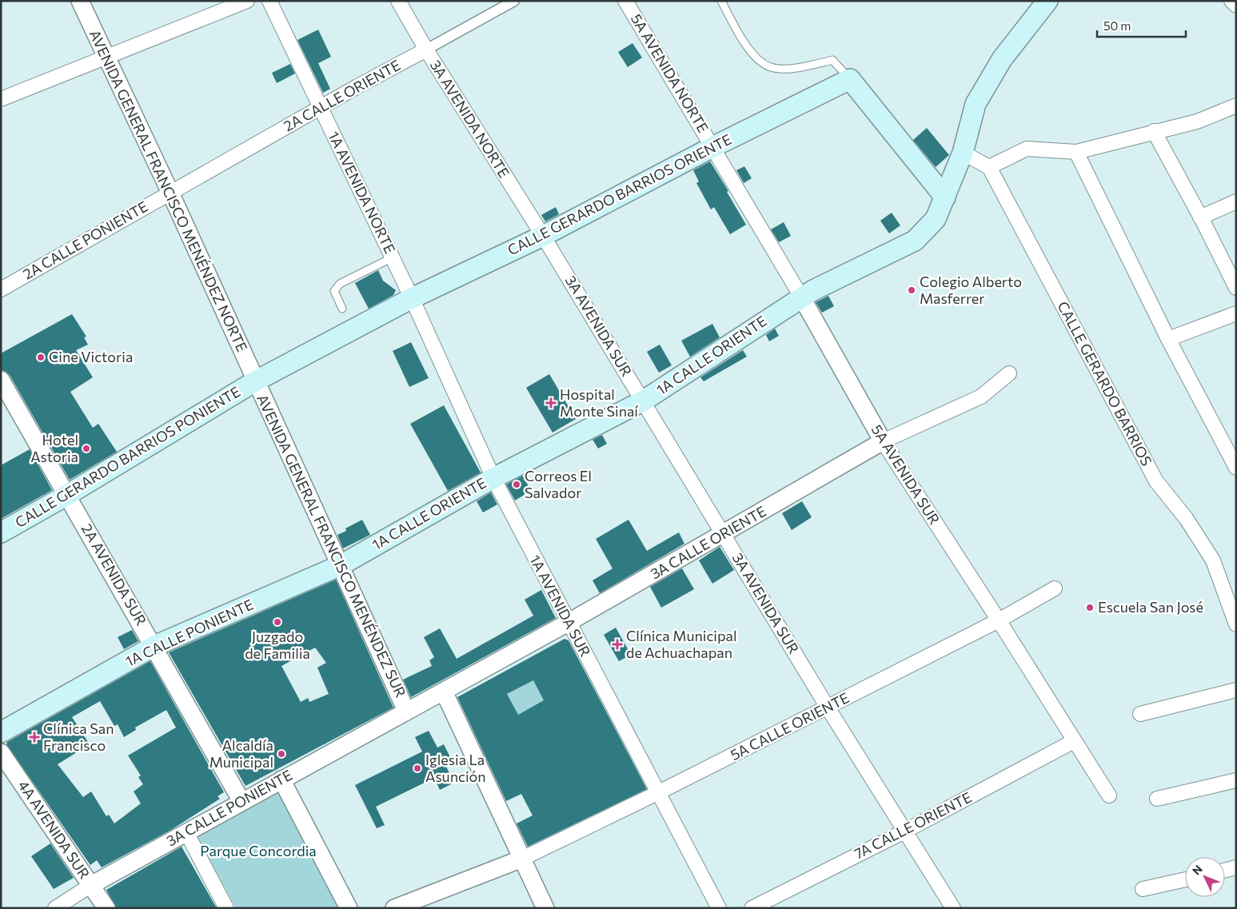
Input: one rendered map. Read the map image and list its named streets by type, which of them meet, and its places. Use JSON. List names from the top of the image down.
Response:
{
  "streets": {
    "main road": [
      "CALLE GERARDO BARRIOS ORIENTE",
      "1A CALLE ORIENTE",
      "CALLE GERARDO BARRIOS PONIENTE",
      "1A CALLE PONIENTE"
    ],
    "street": [
      "5A AVENIDA NORTE",
      "2A CALLE ORIENTE",
      "3A AVENIDA NORTE",
      "AVENIDA GENERAL FRANCISCO MENÉNDEZ NORTE",
      "1A AVENIDA NORTE",
      "2A CALLE PONIENTE",
      "3A AVENIDA SUR",
      "CALLE GERARDO BARRIOS",
      "5A AVENIDA SUR",
      "3A CALLE ORIENTE",
      "AVENIDA GENERAL FRANCISCO MENÉNDEZ SUR",
      "2A AVENIDA SUR",
      "1A AVENIDA SUR",
      "5A CALLE ORIENTE",
      "3A CALLE PONIENTE",
      "7A CALLE ORIENTE",
      "4A AVENIDA SUR"
    ]
  },
  "crossings": [
    ["5A AVENIDA NORTE", "CALLE GERARDO BARRIOS ORIENTE"],
    ["5A AVENIDA NORTE", "5A AVENIDA SUR"],
    ["2A CALLE ORIENTE", "3A AVENIDA NORTE"],
    ["2A CALLE ORIENTE", "AVENIDA GENERAL FRANCISCO MENÉNDEZ NORTE"],
    ["2A CALLE ORIENTE", "1A AVENIDA NORTE"],
    ["2A CALLE ORIENTE", "2A CALLE PONIENTE"],
    ["3A AVENIDA NORTE", "CALLE GERARDO BARRIOS ORIENTE"],
    ["3A AVENIDA NORTE", "3A AVENIDA SUR"],
    ["AVENIDA GENERAL FRANCISCO MENÉNDEZ NORTE", "CALLE GERARDO BARRIOS ORIENTE"],
    ["AVENIDA GENERAL FRANCISCO MENÉNDEZ NORTE", "2A CALLE PONIENTE"],
    ["AVENIDA GENERAL FRANCISCO MENÉNDEZ NORTE", "CALLE GERARDO BARRIOS PONIENTE"],
    ["AVENIDA GENERAL FRANCISCO MENÉNDEZ NORTE", "AVENIDA GENERAL FRANCISCO MENÉNDEZ SUR"],
    ["1A AVENIDA NORTE", "CALLE GERARDO BARRIOS ORIENTE"],
    ["1A AVENIDA NORTE", "1A AVENIDA SUR"],
    ["CALLE GERARDO BARRIOS ORIENTE", "3A AVENIDA SUR"],
    ["CALLE GERARDO BARRIOS ORIENTE", "CALLE GERARDO BARRIOS PONIENTE"],
    ["CALLE GERARDO BARRIOS ORIENTE", "5A AVENIDA SUR"],
    ["CALLE GERARDO BARRIOS ORIENTE", "AVENIDA GENERAL FRANCISCO MENÉNDEZ SUR"],
    ["CALLE GERARDO BARRIOS ORIENTE", "1A AVENIDA SUR"],
    ["3A AVENIDA SUR", "1A CALLE ORIENTE"],
    ["3A AVENIDA SUR", "3A CALLE ORIENTE"],
    ["3A AVENIDA SUR", "5A CALLE ORIENTE"],
    ["3A AVENIDA SUR", "7A CALLE ORIENTE"],
    ["1A CALLE ORIENTE", "5A AVENIDA SUR"],
    ["1A CALLE ORIENTE", "AVENIDA GENERAL FRANCISCO MENÉNDEZ SUR"],
    ["1A CALLE ORIENTE", "1A AVENIDA SUR"],
    ["1A CALLE ORIENTE", "1A CALLE PONIENTE"],
    ["CALLE GERARDO BARRIOS PONIENTE", "AVENIDA GENERAL FRANCISCO MENÉNDEZ SUR"],
    ["CALLE GERARDO BARRIOS PONIENTE", "2A AVENIDA SUR"],
    ["5A AVENIDA SUR", "3A CALLE ORIENTE"],
    ["5A AVENIDA SUR", "5A CALLE ORIENTE"],
    ["5A AVENIDA SUR", "7A CALLE ORIENTE"],
    ["3A CALLE ORIENTE", "AVENIDA GENERAL FRANCISCO MENÉNDEZ SUR"],
    ["3A CALLE ORIENTE", "1A AVENIDA SUR"],
    ["3A CALLE ORIENTE", "3A CALLE PONIENTE"],
    ["AVENIDA GENERAL FRANCISCO MENÉNDEZ SUR", "1A CALLE PONIENTE"],
    ["AVENIDA GENERAL FRANCISCO MENÉNDEZ SUR", "3A CALLE PONIENTE"],
    ["2A AVENIDA SUR", "1A CALLE PONIENTE"],
    ["2A AVENIDA SUR", "3A CALLE PONIENTE"],
    ["1A AVENIDA SUR", "5A CALLE ORIENTE"],
    ["3A CALLE PONIENTE", "4A AVENIDA SUR"]
  ],
  "parks": ["Parque Concordia"],
  "places": {
    "other": [
      "Colegio Alberto Masferrer",
      "Cine Victoria",
      "Hotel Astoria",
      "Correos El Salvador",
      "Escuela San José",
      "Juzgado de Familia",
      "Alcaldía Municipal",
      "Iglesia La Asunción"
    ],
    "health": ["Hospital Monte Sinaí", "Clínica Municipal de Achuachapan", "Clínica San Francisco"]
  },
  "scale_bar": "50 m",
  "north": "top left"
}
